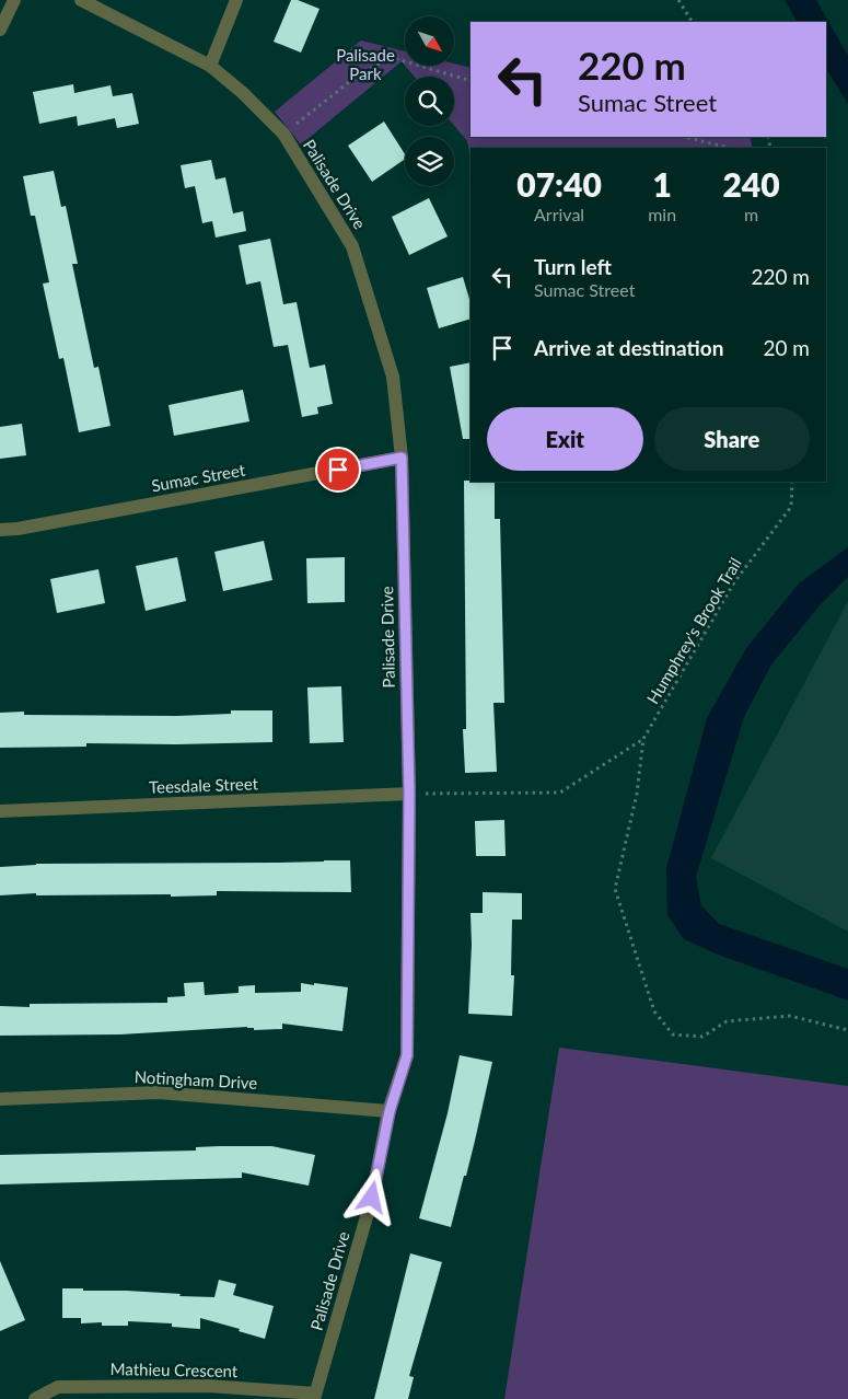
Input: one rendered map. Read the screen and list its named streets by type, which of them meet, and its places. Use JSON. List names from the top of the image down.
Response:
{
  "streets": {
    "street": [
      "Palisade Drive",
      "Sumac Street",
      "Teesdale Street",
      "Notingham Drive",
      "Mathieu Crescent"
    ],
    "path": ["Humphrey's Brook Trail"]
  },
  "crossings": [
    ["Palisade Drive", "Sumac Street"],
    ["Palisade Drive", "Humphrey's Brook Trail"],
    ["Palisade Drive", "Teesdale Street"],
    ["Palisade Drive", "Notingham Drive"],
    ["Palisade Drive", "Mathieu Crescent"],
    ["Humphrey's Brook Trail", "Teesdale Street"]
  ],
  "parks": ["Palisade Park"],
  "north": "bottom right",
  "page": {
    "turn": ["220 m", "Sumac Street"],
    "eta": [
      "07:40",
      "Arrival",
      "1",
      "min",
      "240",
      "m"
    ],
    "list": [
      {
        "name": "Turn left",
        "note": "Sumac Street",
        "value": "220 m"
      },
      {
        "name": "Arrive at destination",
        "value": "20 m"
      }
    ],
    "buttons": ["Exit", "Share"]
  }
}
